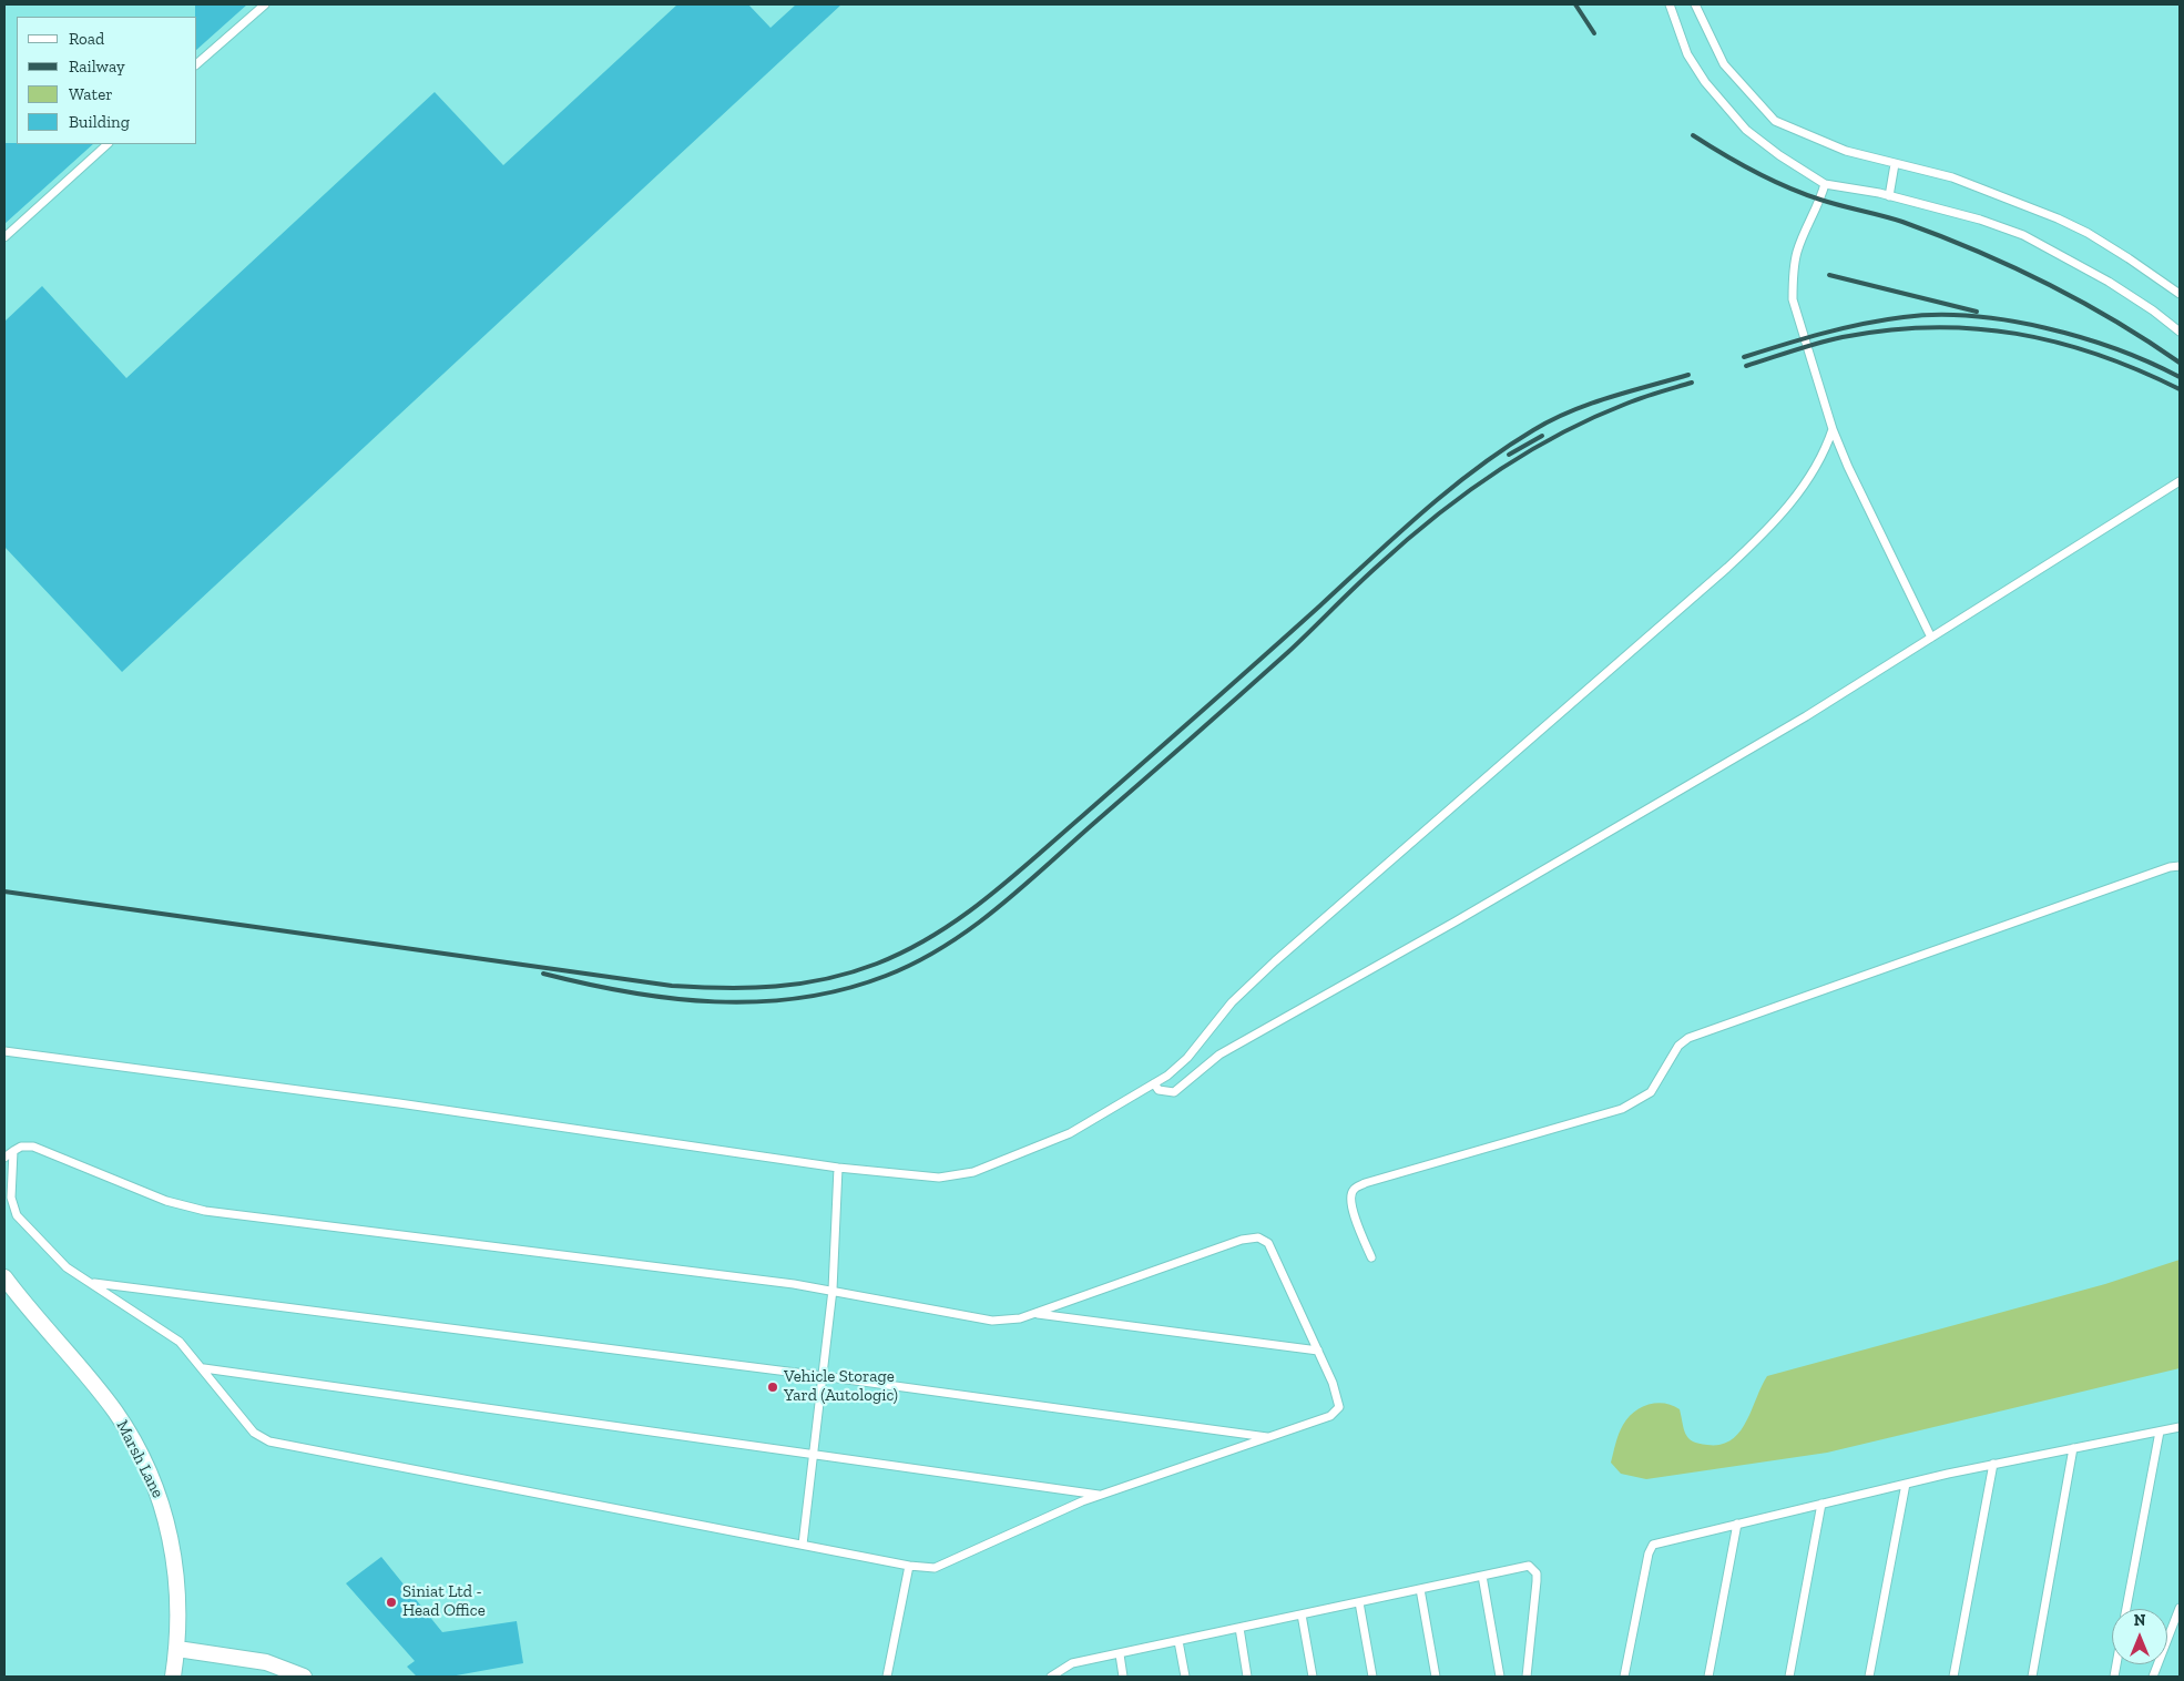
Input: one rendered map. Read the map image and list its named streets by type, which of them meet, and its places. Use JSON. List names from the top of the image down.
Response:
{
  "streets": {
    "street": ["Marsh Lane"]
  },
  "places": ["Vehicle Storage Yard (Autologic)", "Siniat Ltd - Head Office"],
  "legend": [
    "Road",
    "Railway",
    "Water",
    "Building"
  ],
  "north": "top"
}
